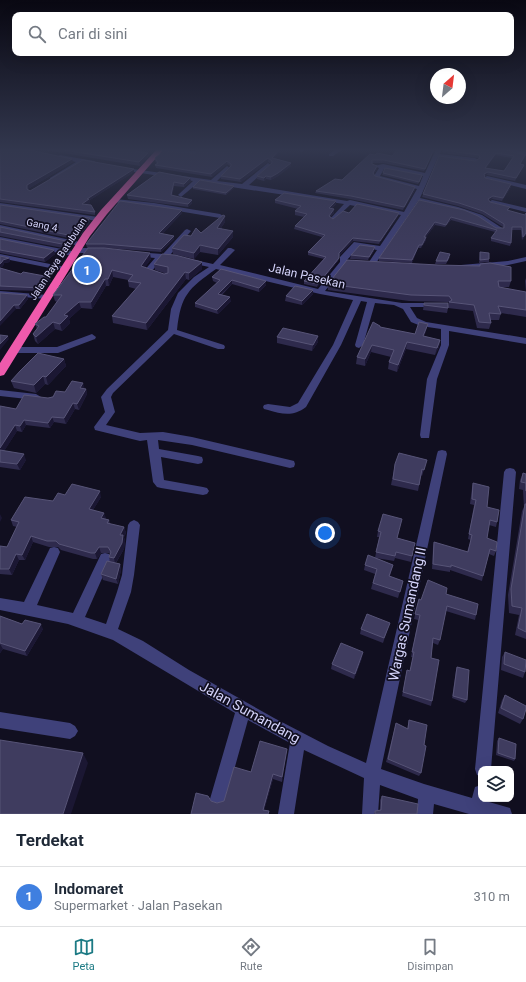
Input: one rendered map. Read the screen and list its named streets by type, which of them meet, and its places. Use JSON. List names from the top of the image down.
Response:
{
  "streets": {
    "highway": ["Jalan Raya Batubulan"],
    "street": [
      "Gang 4",
      "Jalan Pasekan",
      "Wargas Sumandang II",
      "Jalan Sumandang"
    ]
  },
  "crossings": [
    ["Gang 4", "Jalan Raya Batubulan"],
    ["Wargas Sumandang II", "Jalan Sumandang"]
  ],
  "north": "top right",
  "page": {
    "search": "Cari di sini",
    "pins": "1",
    "heading": "Terdekat",
    "list": [
      {
        "mark": "1",
        "name": "Indomaret",
        "note": "Supermarket · Jalan Pasekan",
        "value": "310 m"
      }
    ],
    "nav": ["Peta", "Rute", "Disimpan"]
  }
}
